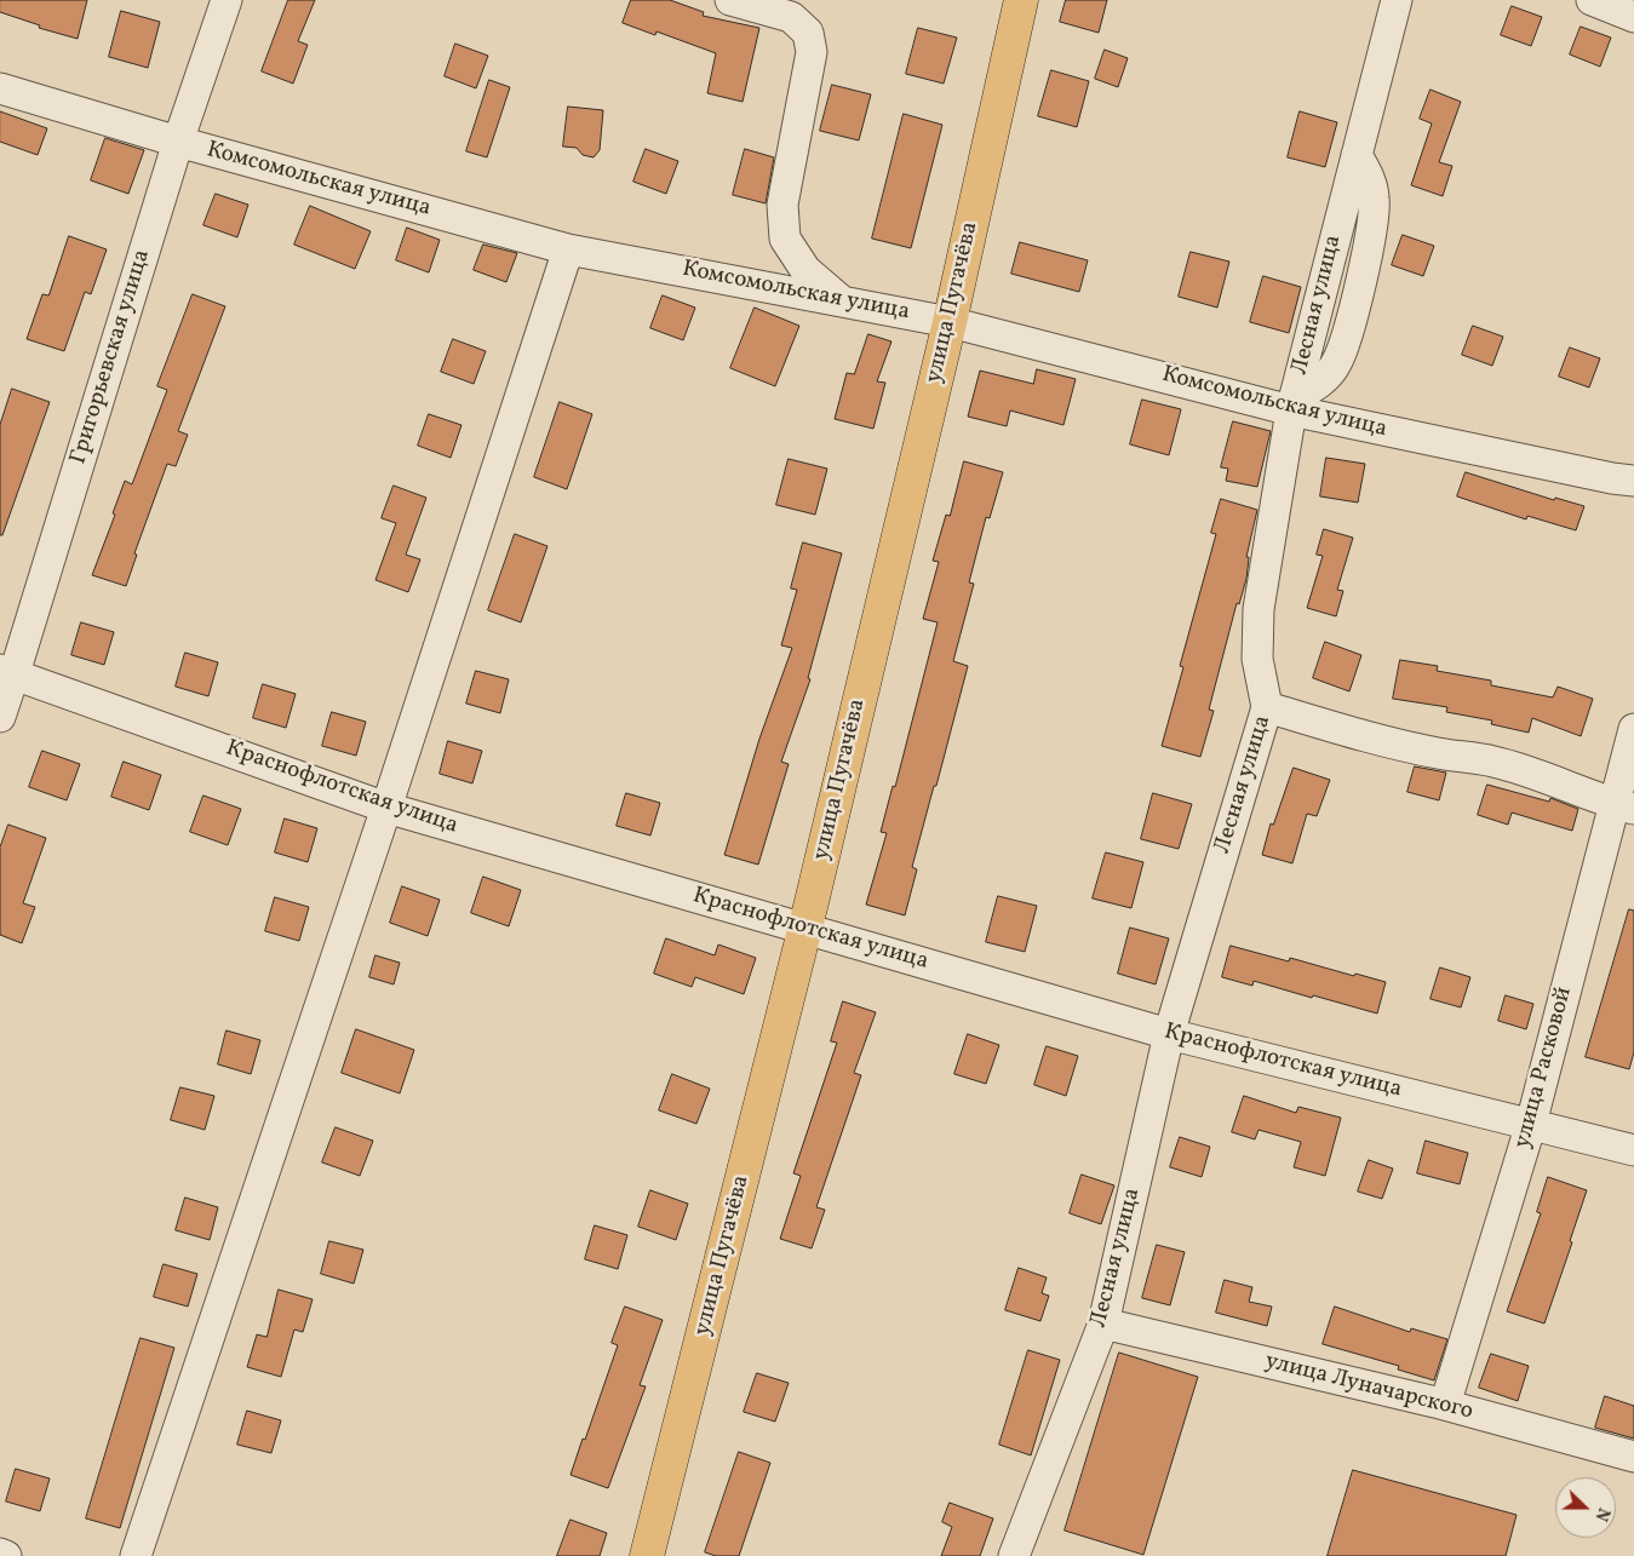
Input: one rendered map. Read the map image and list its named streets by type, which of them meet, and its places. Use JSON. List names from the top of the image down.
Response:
{
  "streets": {
    "main road": ["улица Пугачёва"],
    "street": [
      "Комсомольская улица",
      "Лесная улица",
      "Григорьевская улица",
      "Краснофлотская улица",
      "улица Расковой",
      "улица Луначарского"
    ]
  },
  "crossings": [
    ["Комсомольская улица", "улица Пугачёва"],
    ["Комсомольская улица", "Лесная улица"],
    ["Комсомольская улица", "Григорьевская улица"],
    ["улица Пугачёва", "Краснофлотская улица"],
    ["Лесная улица", "Краснофлотская улица"],
    ["Лесная улица", "улица Луначарского"],
    ["Григорьевская улица", "Краснофлотская улица"],
    ["Краснофлотская улица", "улица Расковой"],
    ["улица Расковой", "улица Луначарского"]
  ],
  "north": "right"
}
